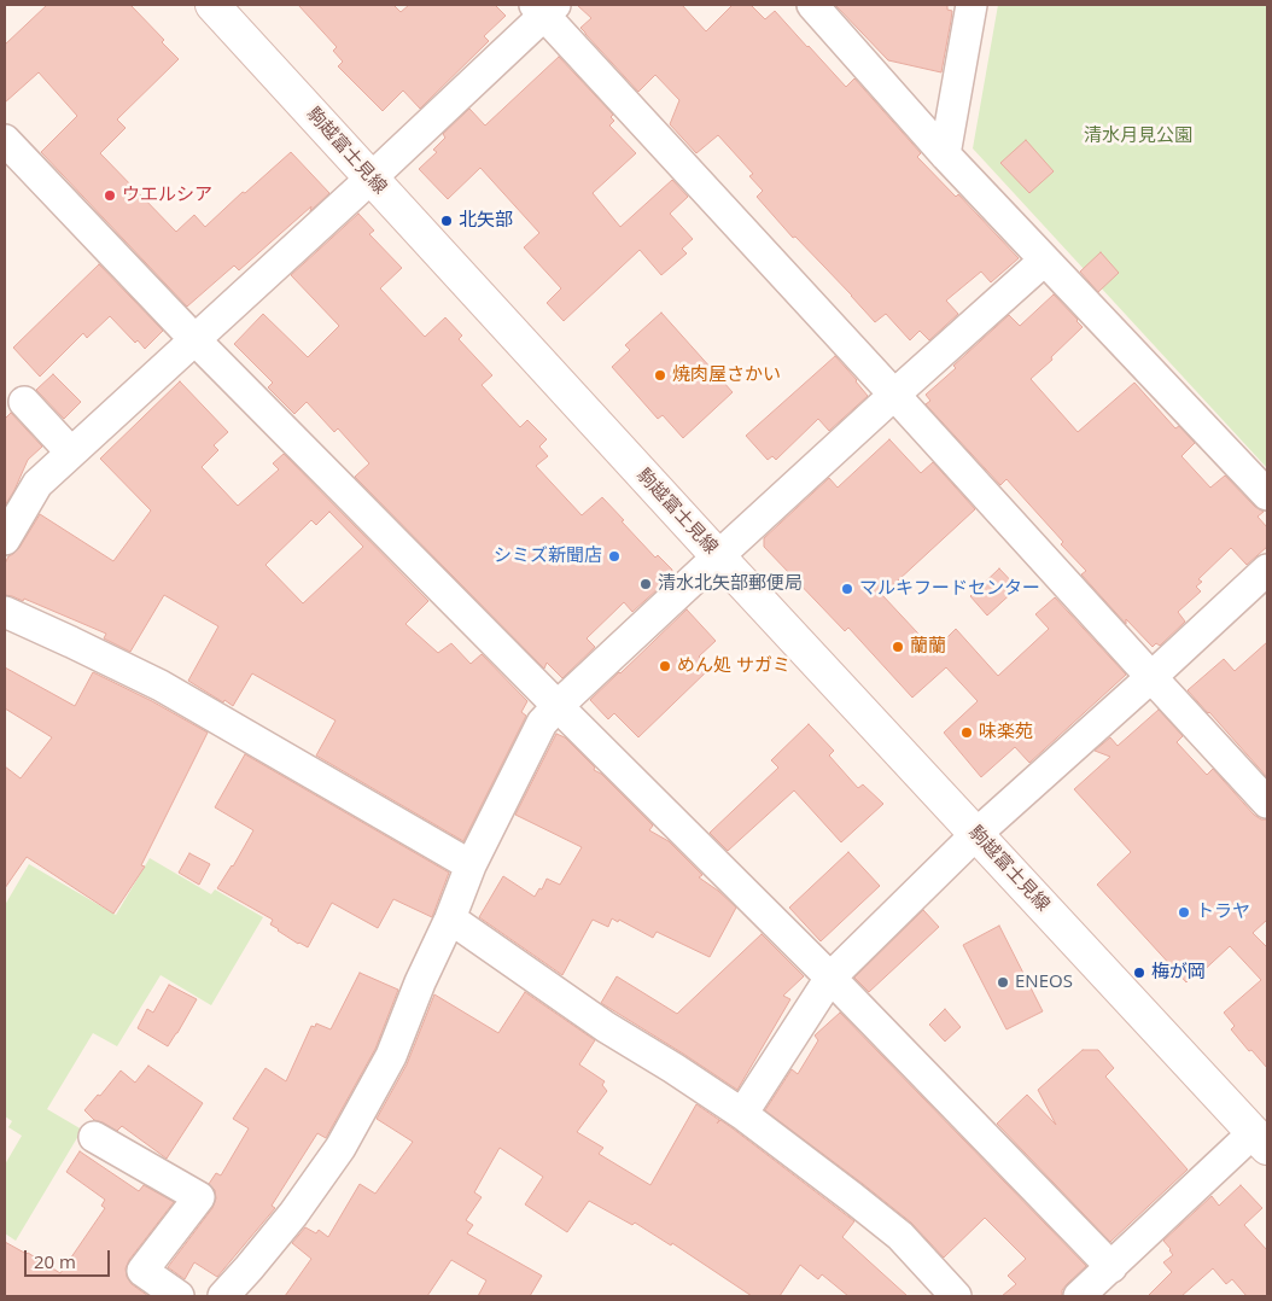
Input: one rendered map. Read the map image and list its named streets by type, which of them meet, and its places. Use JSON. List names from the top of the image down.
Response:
{
  "streets": {
    "main road": ["駒越富士見線"]
  },
  "parks": ["清水月見公園"],
  "places": [
    "ウエルシア",
    "北矢部",
    "焼肉屋さかい",
    "シミズ新聞店",
    "清水北矢部郵便局",
    "マルキフードセンター",
    "蘭蘭",
    "めん処 サガミ",
    "味楽苑",
    "トラヤ",
    "梅が岡",
    "ENEOS"
  ],
  "scale_bar": "20 m"
}
